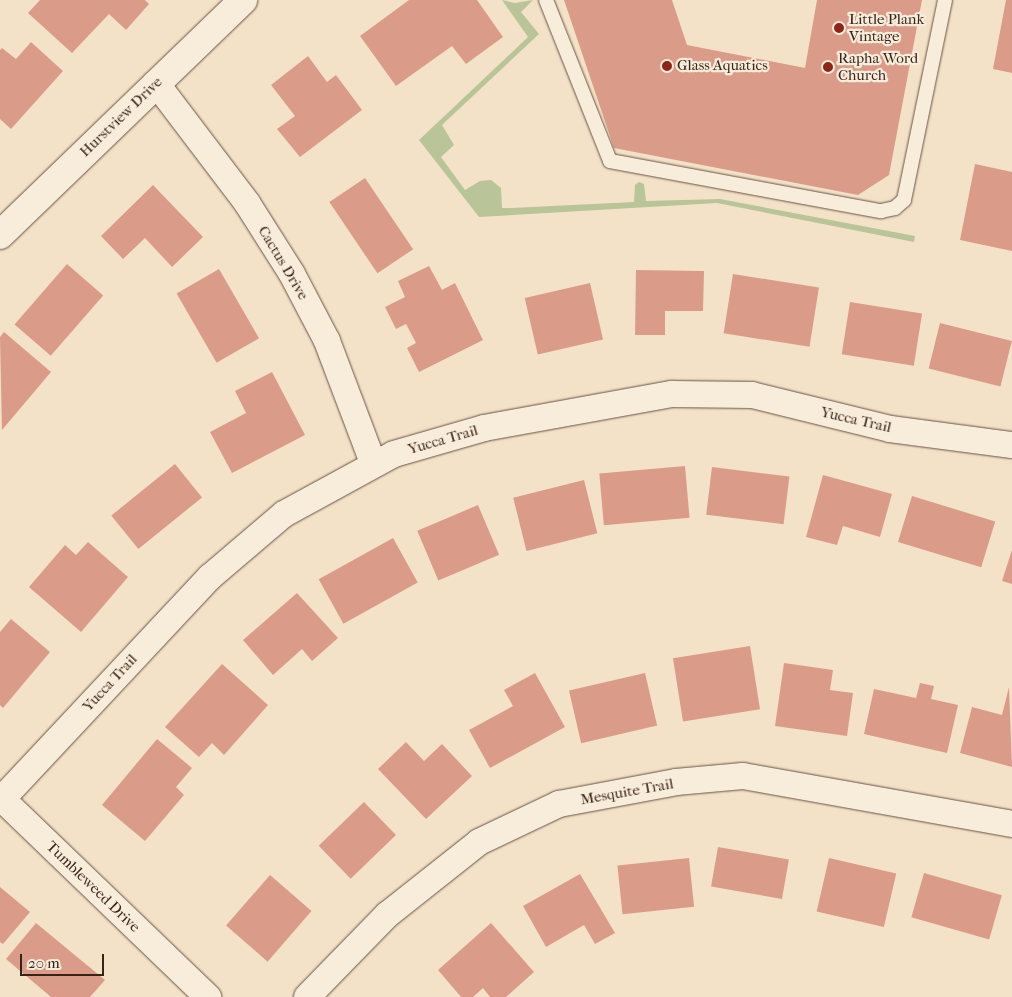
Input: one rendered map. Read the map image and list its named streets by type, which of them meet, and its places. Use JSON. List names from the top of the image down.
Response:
{
  "streets": {
    "street": [
      "Hurstview Drive",
      "Cactus Drive",
      "Yucca Trail",
      "Mesquite Trail",
      "Tumbleweed Drive"
    ]
  },
  "crossings": [
    ["Hurstview Drive", "Cactus Drive"],
    ["Cactus Drive", "Yucca Trail"],
    ["Yucca Trail", "Tumbleweed Drive"]
  ],
  "places": ["Little Plank Vintage", "Glass Aquatics", "Rapha Word Church"],
  "scale_bar": "20 m"
}
